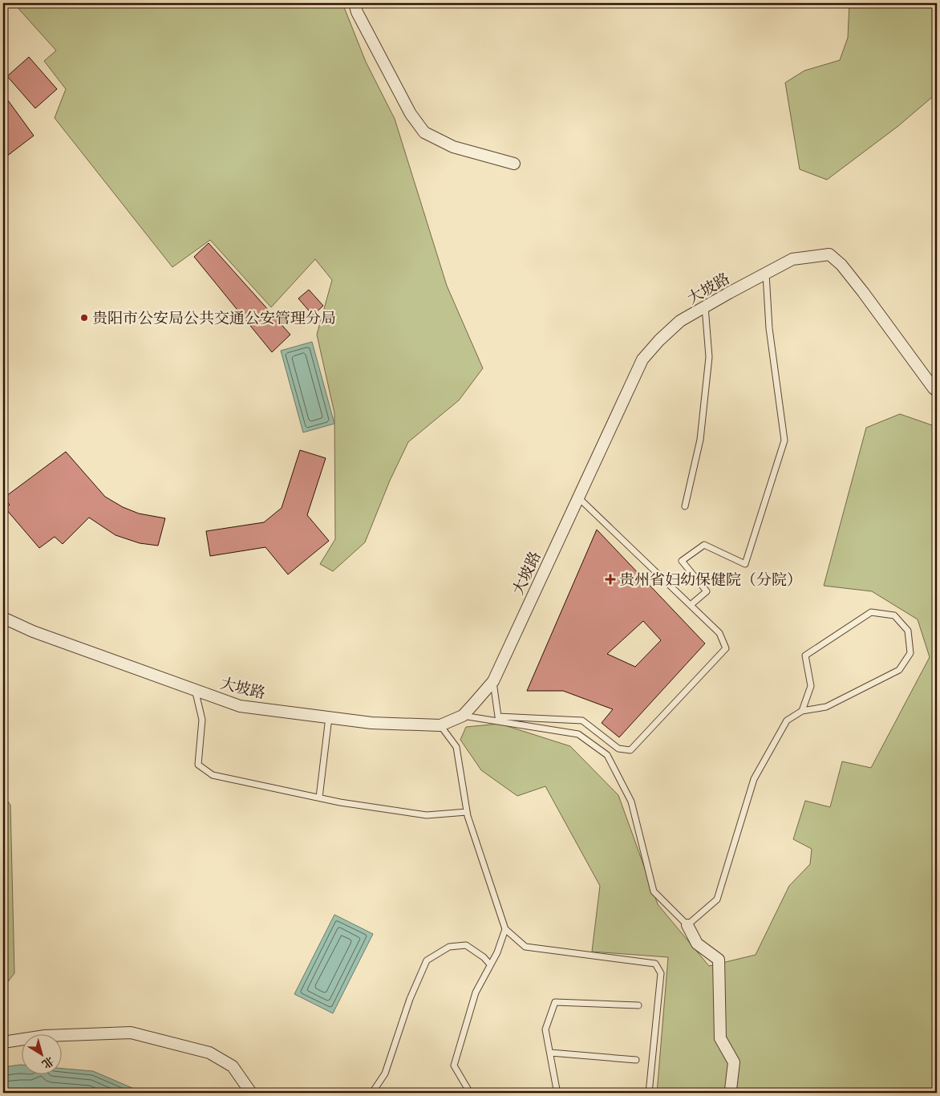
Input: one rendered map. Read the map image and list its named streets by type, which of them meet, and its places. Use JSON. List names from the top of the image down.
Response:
{
  "streets": {
    "street": ["大坡路"]
  },
  "places": {
    "other": ["贵阳市公安局公共交通公安管理分局"],
    "health": ["贵州省妇幼保健院（分院）"]
  },
  "north": "bottom right"
}
